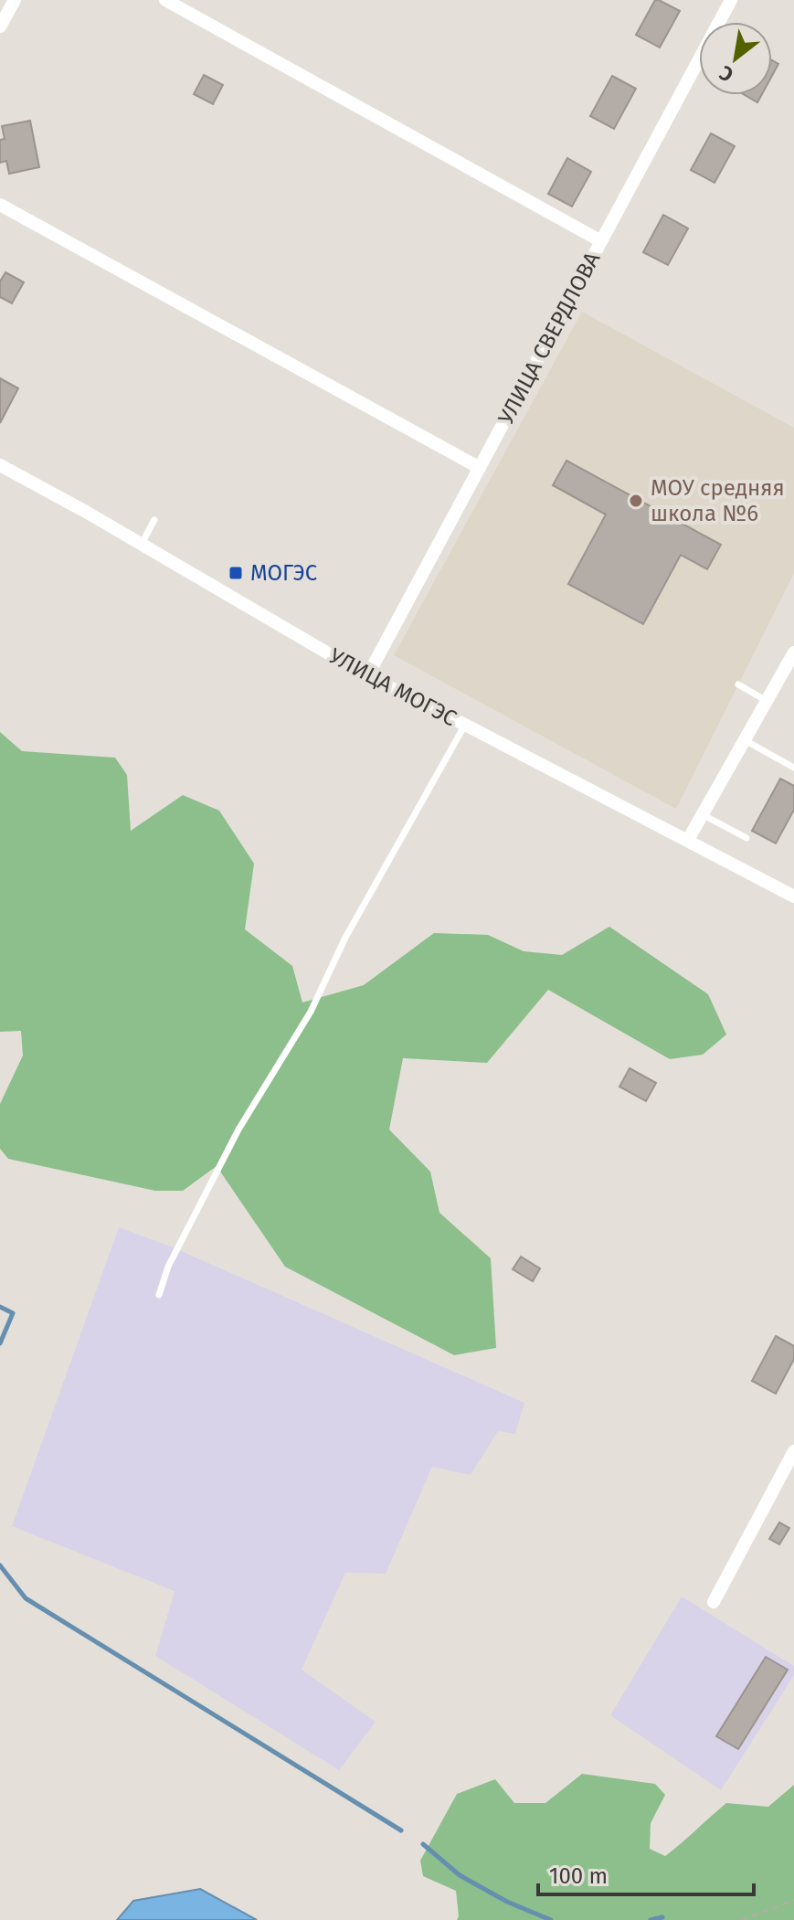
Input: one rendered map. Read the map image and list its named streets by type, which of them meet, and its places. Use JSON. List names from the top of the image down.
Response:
{
  "streets": {
    "street": ["УЛИЦА СВЕРДЛОВА", "УЛИЦА МОГЭС"]
  },
  "crossings": [
    ["УЛИЦА СВЕРДЛОВА", "УЛИЦА МОГЭС"]
  ],
  "places": {
    "other": ["МОУ средняя школа №6"],
    "transit": ["МОГЭС"]
  },
  "scale_bar": "100 m",
  "north": "bottom left"
}
